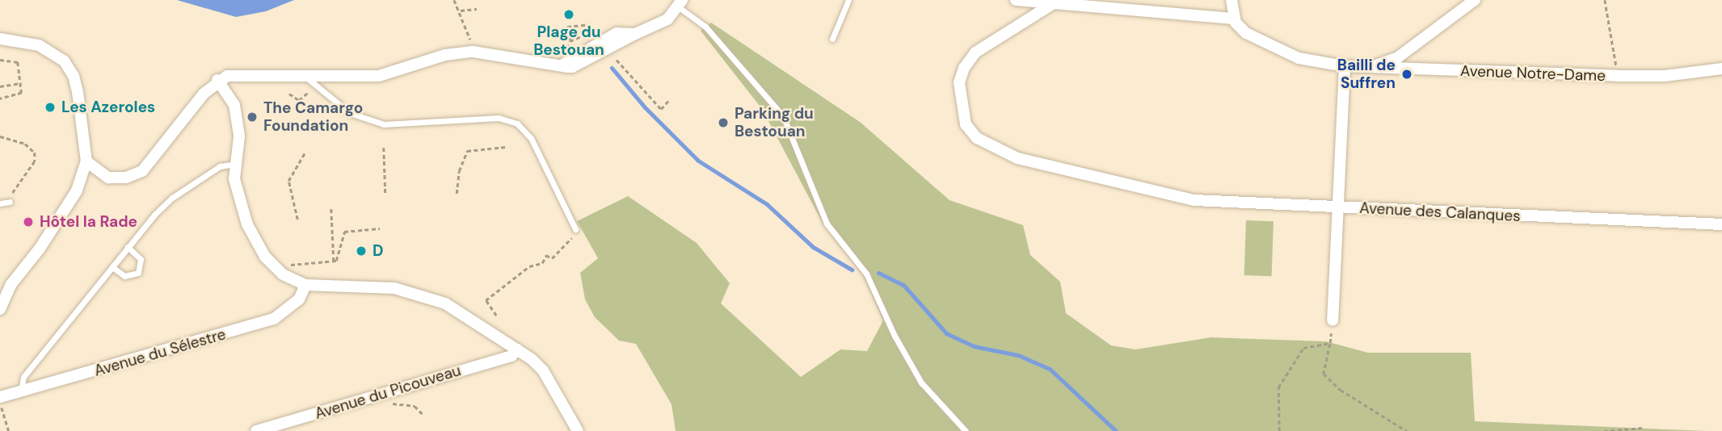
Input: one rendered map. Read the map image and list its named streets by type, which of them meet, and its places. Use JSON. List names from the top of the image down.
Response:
{
  "streets": {
    "street": [
      "Avenue Notre-Dame",
      "Avenue des Calanques",
      "Avenue du Sélestre",
      "Avenue du Picouveau"
    ]
  },
  "crossings": [
    ["Avenue Notre-Dame", "Avenue des Calanques"]
  ],
  "places": [
    "Plage du Bestouan",
    "Bailli de Suffren",
    "Les Azeroles",
    "The Camargo Foundation",
    "Parking du Bestouan",
    "Hôtel la Rade",
    "D"
  ]
}
